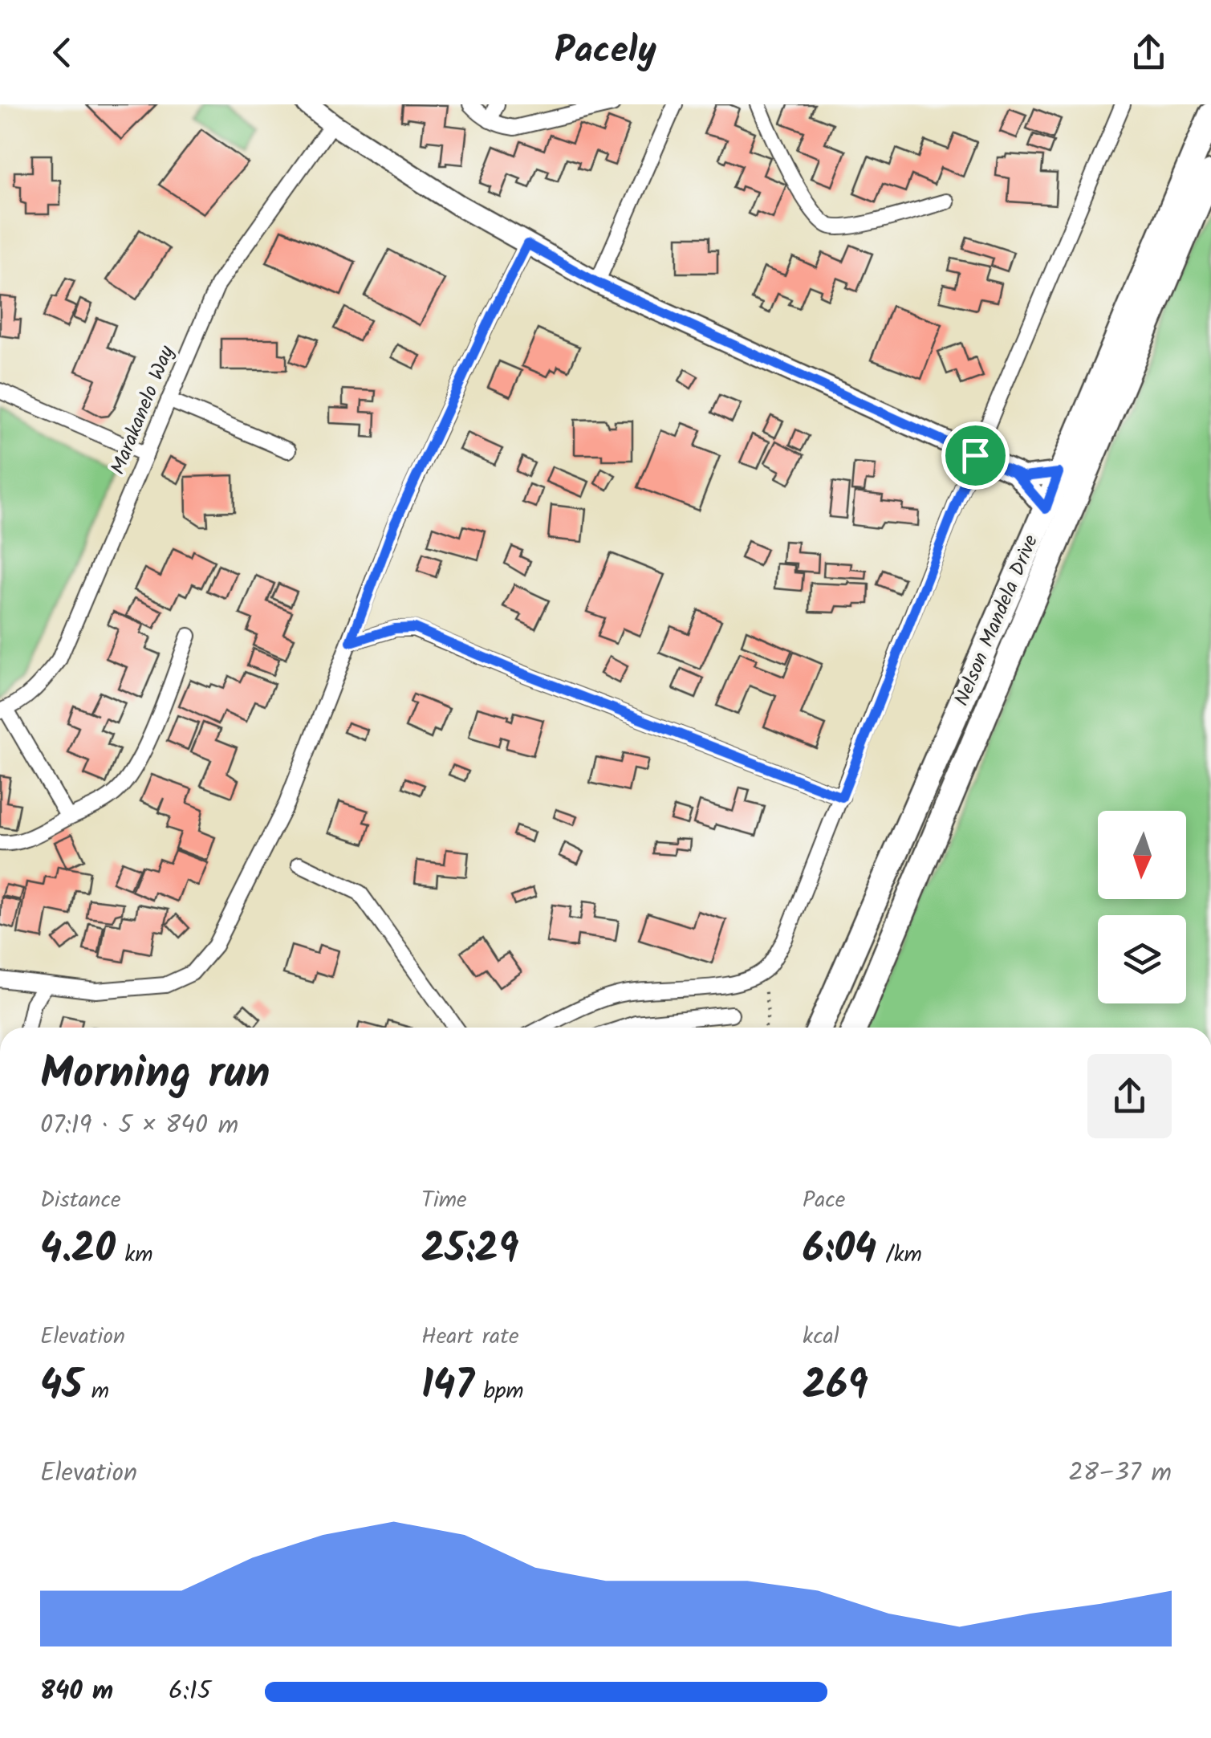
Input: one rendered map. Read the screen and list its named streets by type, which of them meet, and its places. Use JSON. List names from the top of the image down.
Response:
{
  "streets": {
    "main road": ["Nelson Mandela Drive"],
    "street": ["Marakanelo Way"]
  },
  "north": "bottom",
  "page": {
    "header": "Pacely",
    "heading": ["Morning run", "07:19 · 5 × 840 m"],
    "stats": [
      ["Distance", "4.20 km"],
      ["Time", "25:29"],
      ["Pace", "6:04 /km"],
      ["Elevation", "45 m"],
      ["Heart rate", "147 bpm"],
      ["kcal", "269"]
    ],
    "chart": ["Elevation", "28–37 m"],
    "list": [
      {
        "name": "840 m",
        "note": "6:15"
      }
    ]
  }
}
